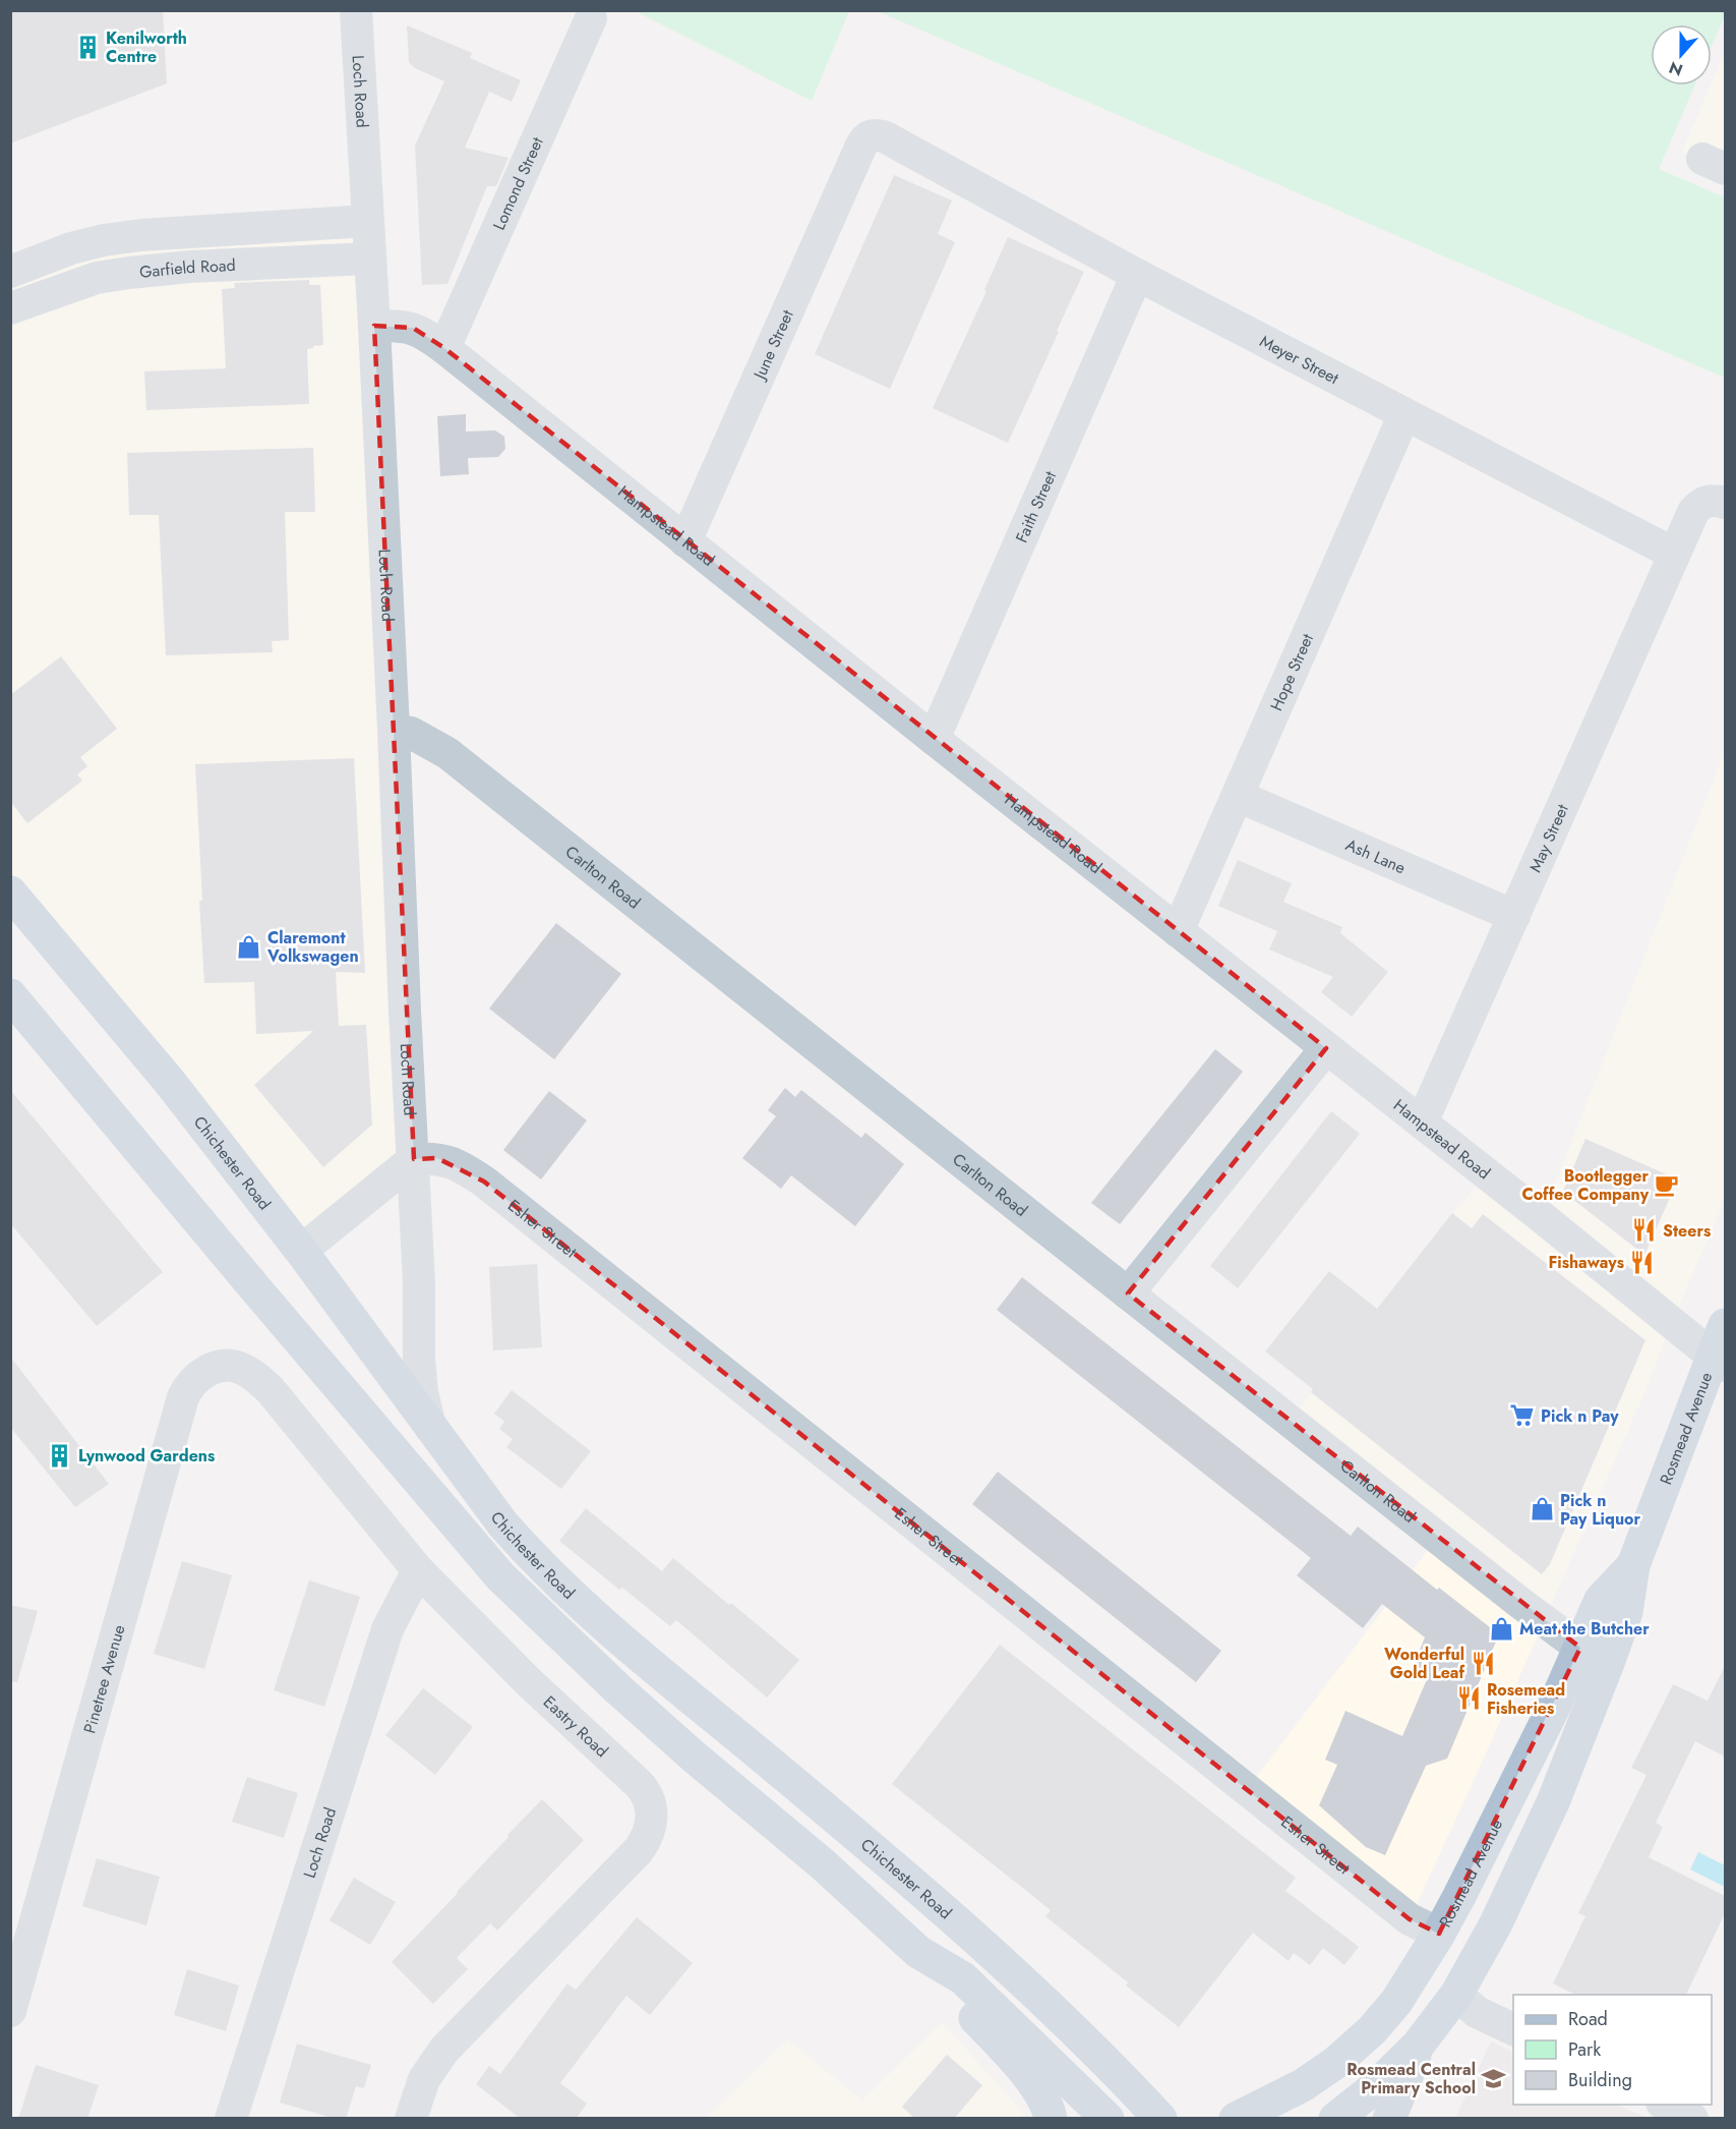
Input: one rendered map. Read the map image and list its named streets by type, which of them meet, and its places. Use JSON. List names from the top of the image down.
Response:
{
  "streets": {
    "main road": ["Chichester Road", "Rosmead Avenue"],
    "street": [
      "Loch Road",
      "Lomond Street",
      "Garfield Road",
      "June Street",
      "Meyer Street",
      "Faith Street",
      "Hampstead Road",
      "Hope Street",
      "May Street",
      "Ash Lane",
      "Carlton Road",
      "Esher Street",
      "Pinetree Avenue",
      "Eastry Road"
    ]
  },
  "crossings": [
    ["Loch Road", "Garfield Road"],
    ["Loch Road", "Hampstead Road"],
    ["Loch Road", "Carlton Road"],
    ["Loch Road", "Chichester Road"],
    ["Loch Road", "Esher Street"],
    ["Loch Road", "Eastry Road"],
    ["Lomond Street", "Hampstead Road"],
    ["June Street", "Meyer Street"],
    ["June Street", "Hampstead Road"],
    ["Meyer Street", "Faith Street"],
    ["Meyer Street", "Hope Street"],
    ["Meyer Street", "May Street"],
    ["Faith Street", "Hampstead Road"],
    ["Hampstead Road", "Hope Street"],
    ["Hampstead Road", "May Street"],
    ["Hampstead Road", "Rosmead Avenue"],
    ["Hope Street", "Ash Lane"],
    ["May Street", "Ash Lane"],
    ["Carlton Road", "Rosmead Avenue"],
    ["Esher Street", "Rosmead Avenue"],
    ["Pinetree Avenue", "Eastry Road"]
  ],
  "places": {
    "building": ["Kenilworth Centre", "Lynwood Gardens"],
    "shop": ["Claremont Volkswagen", "Pick n Pay Liquor", "Meat the Butcher"],
    "cafe": ["Bootlegger Coffee Company"],
    "restaurant": [
      "Steers",
      "Fishaways",
      "Wonderful Gold Leaf",
      "Rosemead Fisheries"
    ],
    "supermarket": ["Pick n Pay"],
    "school or university": ["Rosmead Central Primary School"]
  },
  "legend": ["Road", "Park", "Building"],
  "north": "bottom"
}
